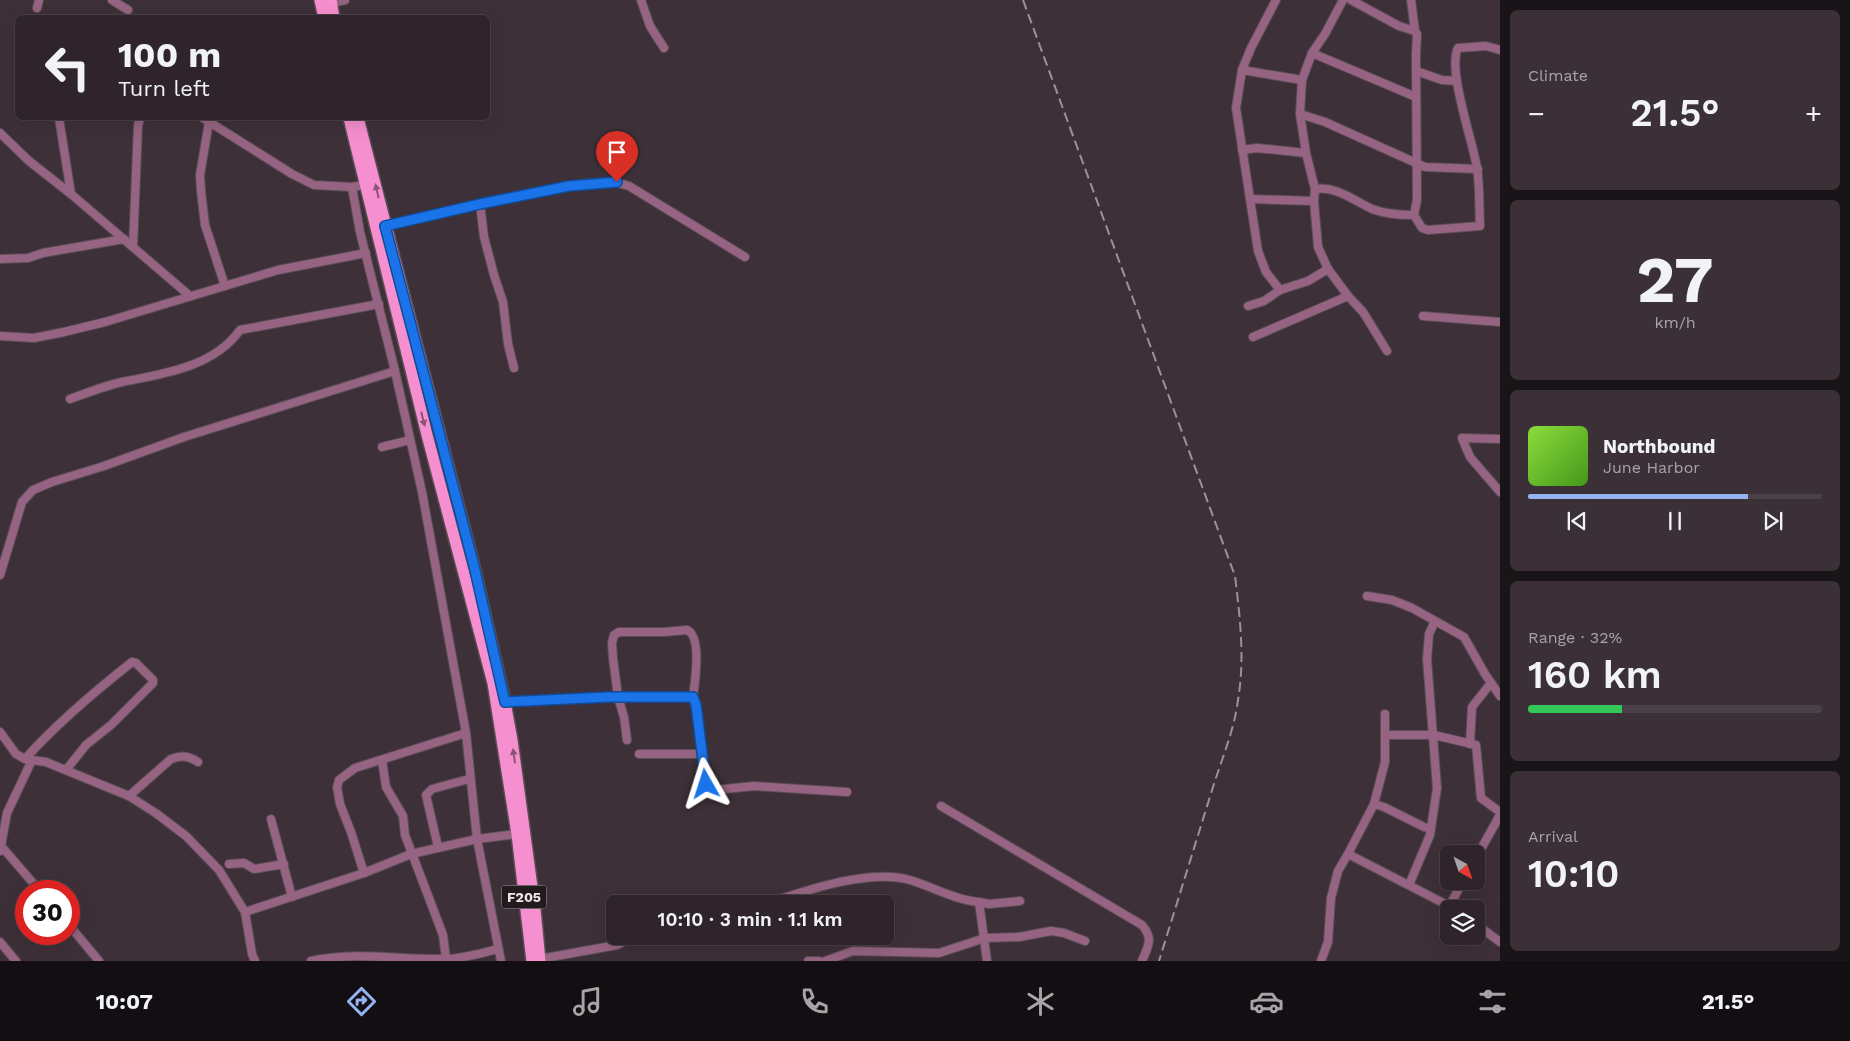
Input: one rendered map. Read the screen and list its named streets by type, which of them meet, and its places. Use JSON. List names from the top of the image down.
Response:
{
  "streets": {
    "main road": ["F205"]
  },
  "north": "bottom right",
  "page": {
    "tile": [
      "Climate",
      ["27", "km/h"],
      ["Range · 32%", "160 km"],
      ["Arrival", "10:10"]
    ],
    "turn": ["100 m", "Turn left"],
    "heat": ["−", "21.5°", "+"],
    "song": ["Northbound", "June Harbor"],
    "limit": "30",
    "trip": "10:10 · 3 min · 1.1 km",
    "tabs": ["10:07", "21.5°"]
  }
}
